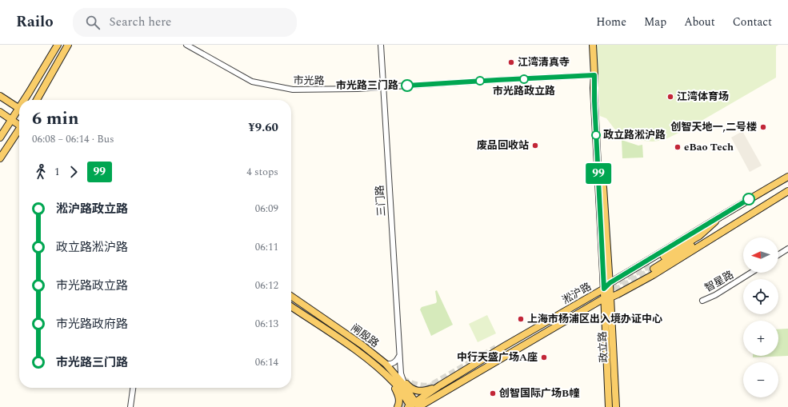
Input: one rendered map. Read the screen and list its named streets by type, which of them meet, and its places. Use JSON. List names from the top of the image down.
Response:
{
  "streets": {
    "main road": ["淞沪路", "闸殷路", "政立路"],
    "street": ["市光路", "三门路", "智星路"]
  },
  "crossings": [
    ["市光路", "三门路"],
    ["市光路", "政立路"],
    ["三门路", "闸殷路"],
    ["淞沪路", "闸殷路"],
    ["淞沪路", "政立路"]
  ],
  "places": [
    "江湾清真寺",
    "市光路政立路",
    "市光路三门路",
    "江湾体育场",
    "创智天地一,二号楼",
    "政立路淞沪路",
    "废品回收站",
    "eBao Tech",
    "上海市杨浦区出入境办证中心",
    "中行天盛广场A座",
    "创智国际广场B幢"
  ],
  "lines": ["bus line 99"],
  "north": "left",
  "page": {
    "header": "Railo",
    "search": "Search here",
    "nav": [
      "Home",
      "Map",
      "About",
      "Contact"
    ],
    "on_map": "99",
    "heading": ["6 min", "06:08 – 06:14 · Bus", "¥9.60"],
    "legs": ["1", "99", "4 stops"],
    "list": [
      {
        "name": "淞沪路政立路",
        "value": "06:09"
      },
      {
        "name": "政立路淞沪路",
        "value": "06:11"
      },
      {
        "name": "市光路政立路",
        "value": "06:12"
      },
      {
        "name": "市光路政府路",
        "value": "06:13"
      },
      {
        "name": "市光路三门路",
        "value": "06:14"
      }
    ],
    "map_buttons": ["+", "−"]
  }
}
